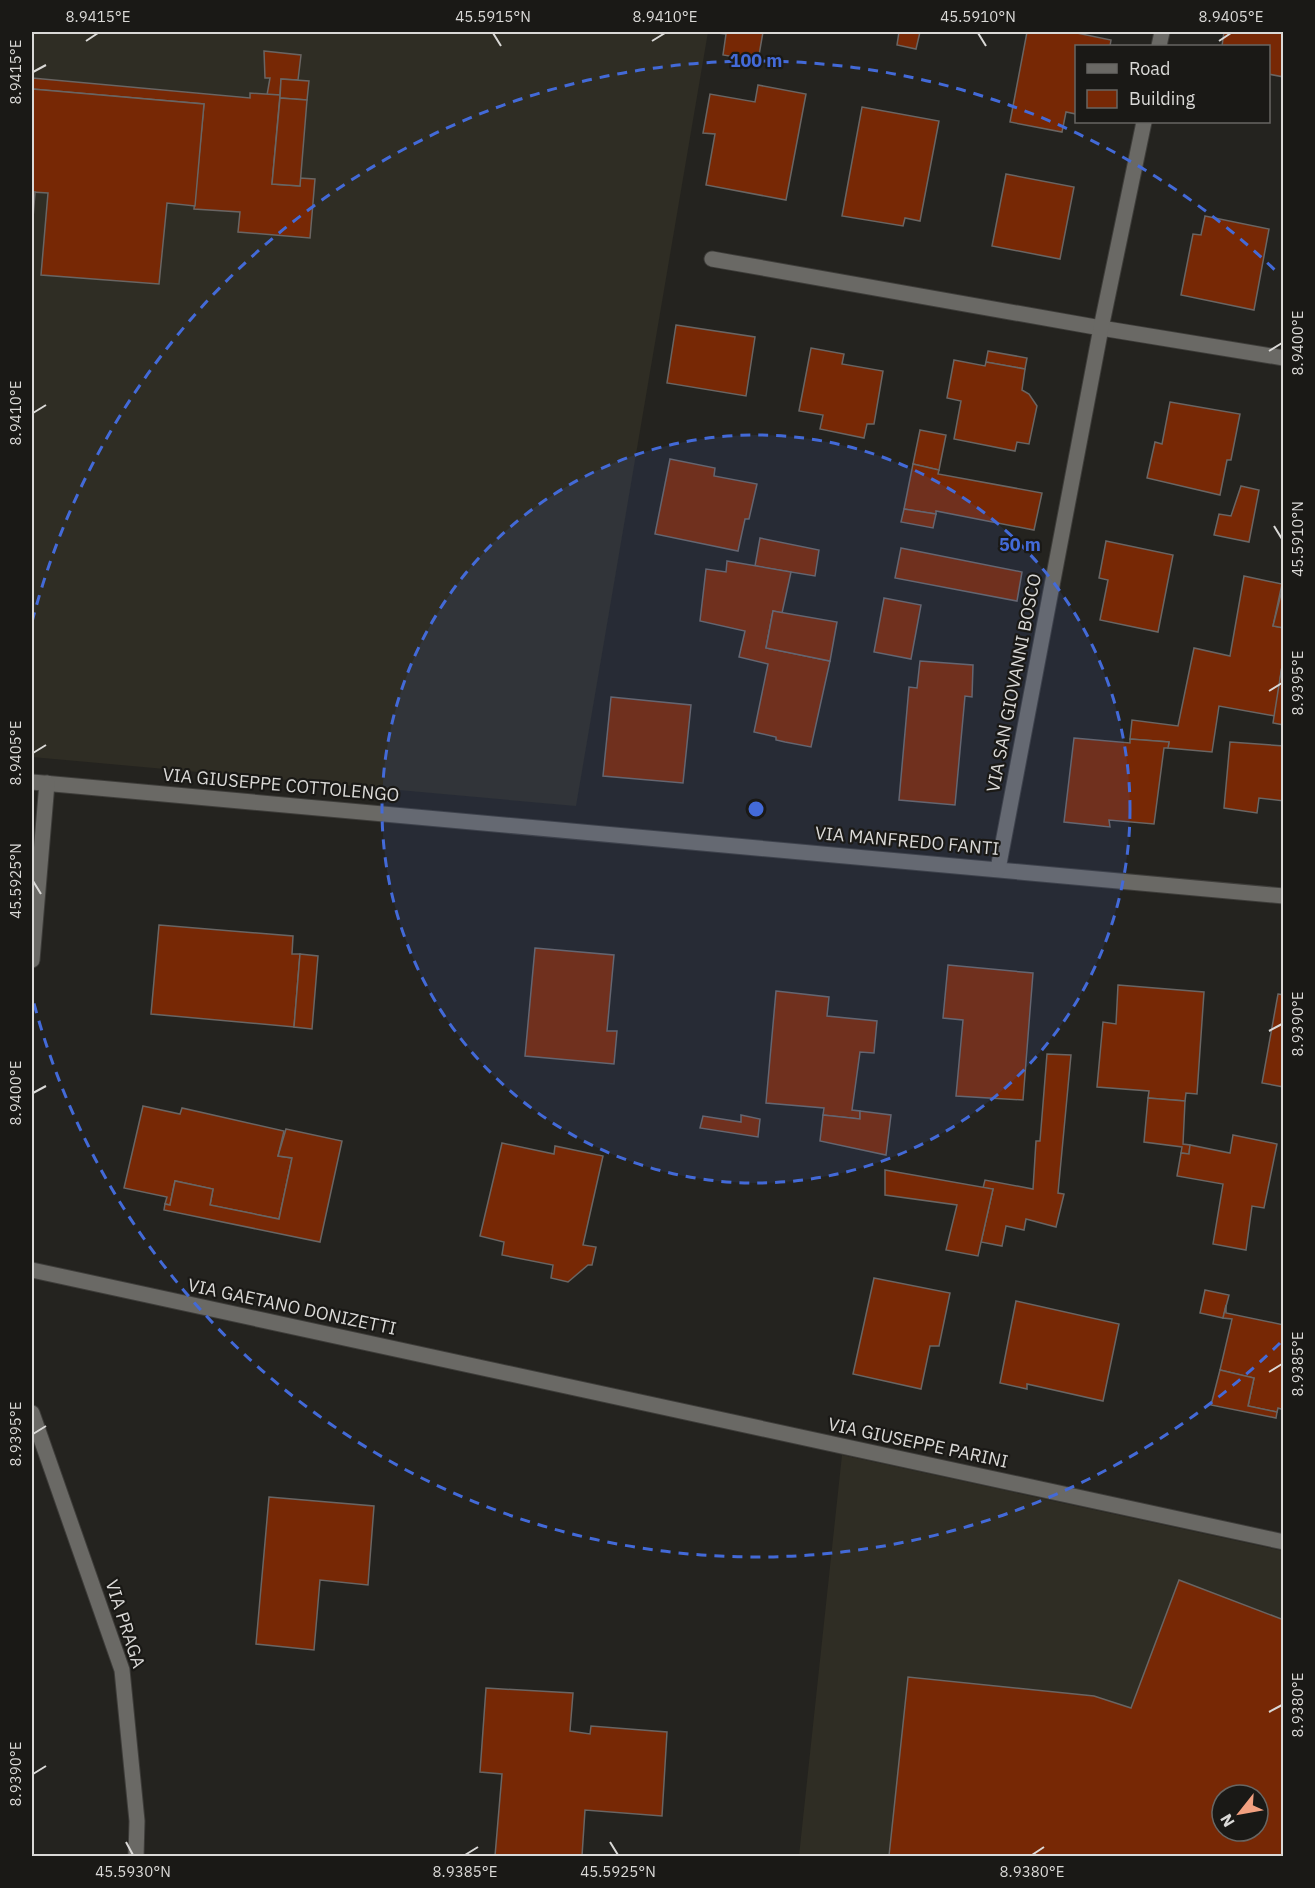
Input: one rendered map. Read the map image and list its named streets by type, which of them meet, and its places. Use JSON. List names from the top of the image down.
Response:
{
  "streets": {
    "street": [
      "VIA SAN GIOVANNI BOSCO",
      "VIA GIUSEPPE COTTOLENGO",
      "VIA MANFREDO FANTI",
      "VIA GAETANO DONIZETTI",
      "VIA GIUSEPPE PARINI",
      "VIA PRAGA"
    ]
  },
  "crossings": [
    ["VIA SAN GIOVANNI BOSCO", "VIA MANFREDO FANTI"],
    ["VIA GIUSEPPE COTTOLENGO", "VIA MANFREDO FANTI"],
    ["VIA GAETANO DONIZETTI", "VIA GIUSEPPE PARINI"]
  ],
  "legend": ["Road", "Building"],
  "north": "bottom left",
  "coordinates": [
    "8.9415°E",
    "45.5915°N",
    "8.9410°E",
    "45.5910°N",
    "8.9405°E",
    "8.9400°E",
    "8.9395°E",
    "45.5925°N",
    "8.9390°E",
    "8.9385°E",
    "8.9380°E",
    "45.5930°N"
  ],
  "rings": ["100 m", "50 m"]
}
